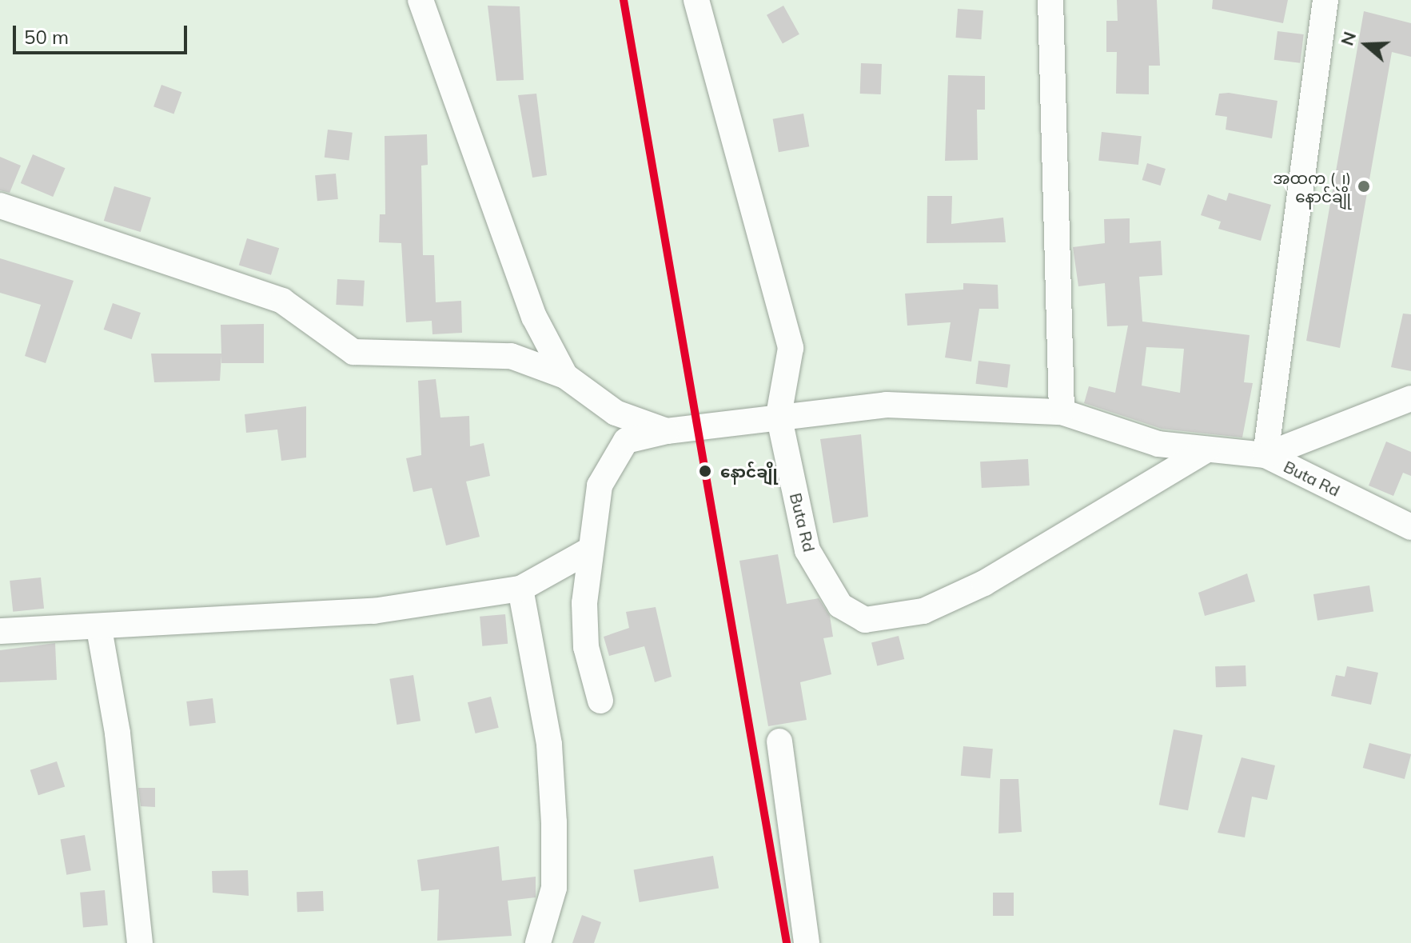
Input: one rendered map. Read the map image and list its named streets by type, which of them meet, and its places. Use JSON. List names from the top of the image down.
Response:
{
  "streets": {
    "street": ["Buta Rd"]
  },
  "places": ["အထက (၂) နောင်ချို", "နောင်ချို"],
  "scale_bar": "50 m",
  "north": "left"
}
